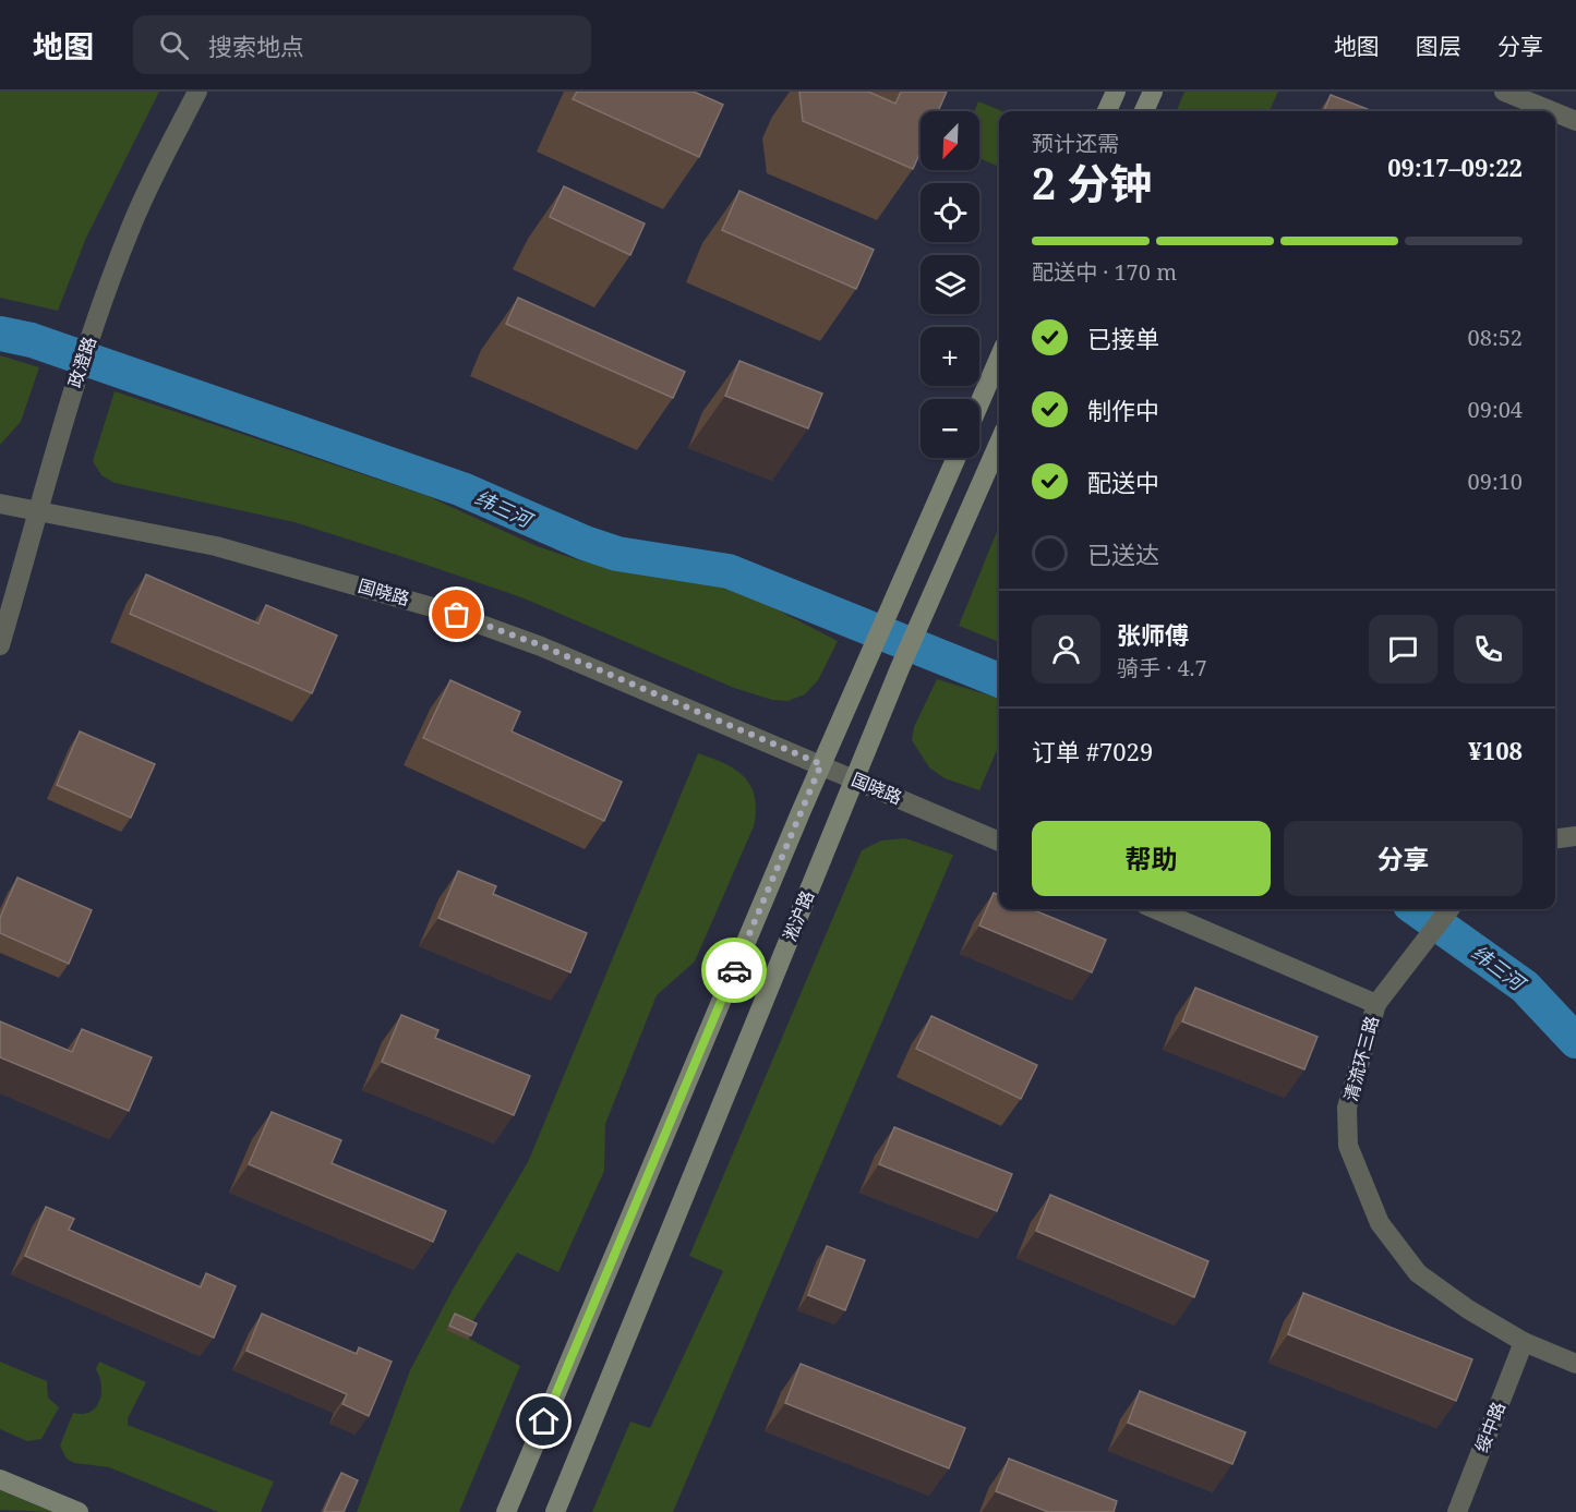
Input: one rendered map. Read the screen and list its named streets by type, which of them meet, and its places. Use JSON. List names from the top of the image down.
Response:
{
  "streets": {
    "main road": ["淞沪路"],
    "street": [
      "政澄路",
      "国晓路",
      "清流环三路",
      "绥中路"
    ]
  },
  "crossings": [
    ["政澄路", "国晓路"],
    ["国晓路", "淞沪路"],
    ["清流环三路", "绥中路"]
  ],
  "water": ["纬三河"],
  "north": "bottom left",
  "page": {
    "header": "地图",
    "search": "搜索地点",
    "nav": ["地图", "图层", "分享"],
    "map_buttons": ["+", "−"],
    "heading": ["2 分钟", "预计还需", "09:17–09:22"],
    "panel": [
      "张师傅",
      "骑手 · 4.7",
      "订单 #7029",
      "¥108"
    ],
    "bar": "配送中 · 170 m",
    "list": [
      ["已接单", "08:52"],
      ["制作中", "09:04"],
      ["配送中", "09:10"],
      "已送达"
    ],
    "buttons": ["帮助", "分享"]
  }
}
